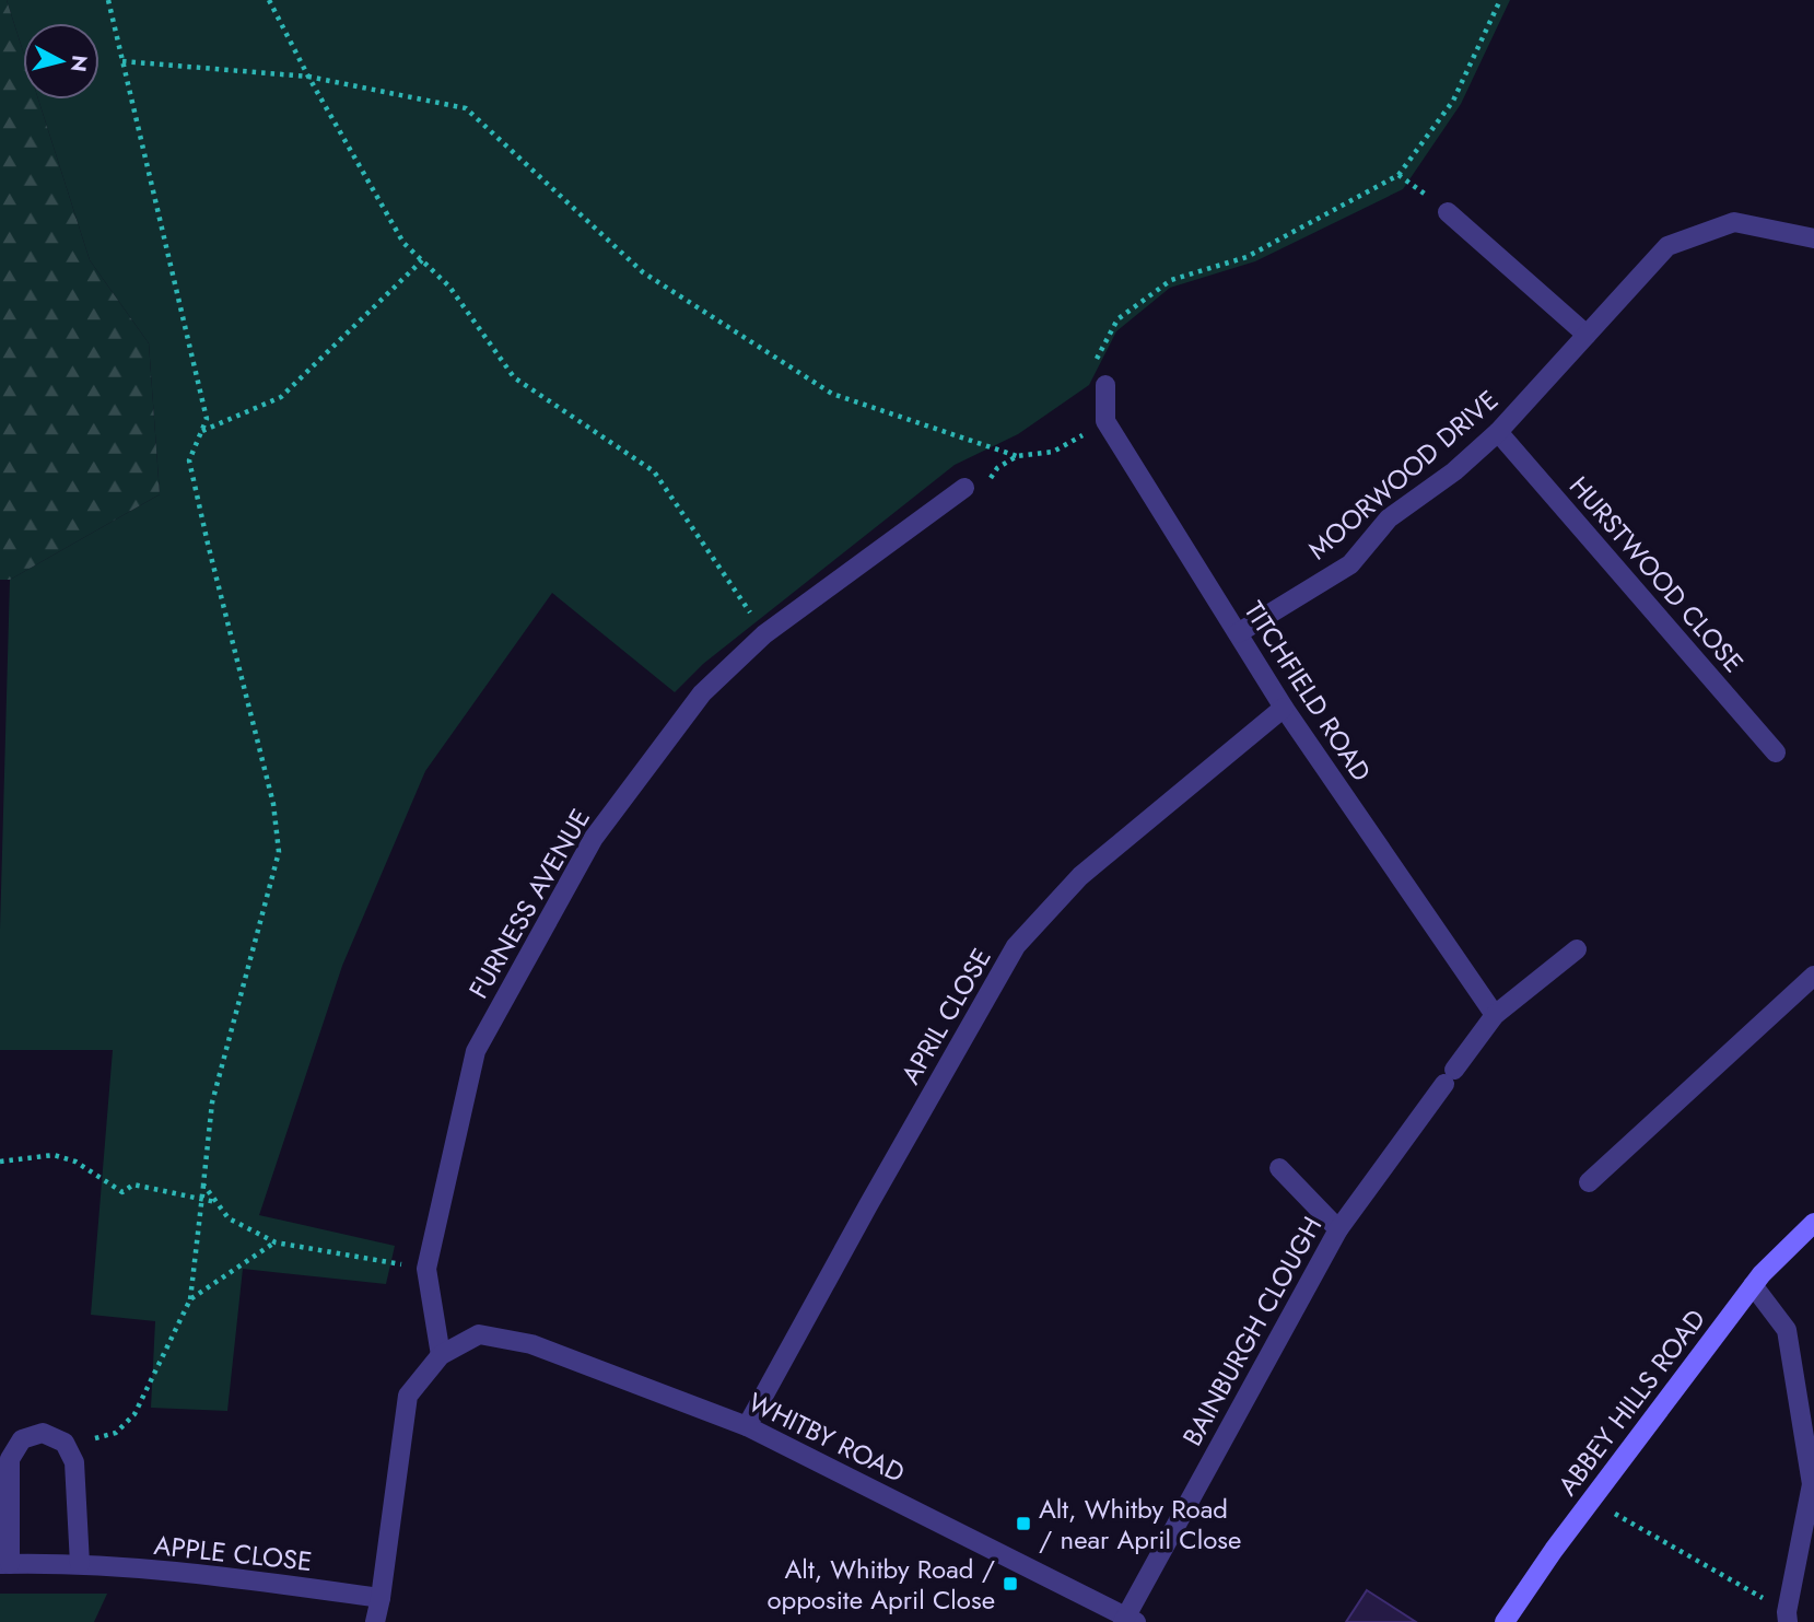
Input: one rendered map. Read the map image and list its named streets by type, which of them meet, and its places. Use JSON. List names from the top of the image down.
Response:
{
  "streets": {
    "main road": ["ABBEY HILLS ROAD"],
    "street": [
      "MOORWOOD DRIVE",
      "HURSTWOOD CLOSE",
      "TITCHFIELD ROAD",
      "FURNESS AVENUE",
      "APRIL CLOSE",
      "BAINBURGH CLOUGH",
      "WHITBY ROAD",
      "APPLE CLOSE"
    ]
  },
  "crossings": [
    ["MOORWOOD DRIVE", "HURSTWOOD CLOSE"],
    ["MOORWOOD DRIVE", "TITCHFIELD ROAD"],
    ["TITCHFIELD ROAD", "APRIL CLOSE"],
    ["TITCHFIELD ROAD", "BAINBURGH CLOUGH"],
    ["FURNESS AVENUE", "WHITBY ROAD"],
    ["APRIL CLOSE", "WHITBY ROAD"],
    ["BAINBURGH CLOUGH", "WHITBY ROAD"]
  ],
  "places": {
    "transit": ["Alt, Whitby Road / near April Close", "Alt, Whitby Road / opposite April Close"]
  },
  "north": "right"
}
